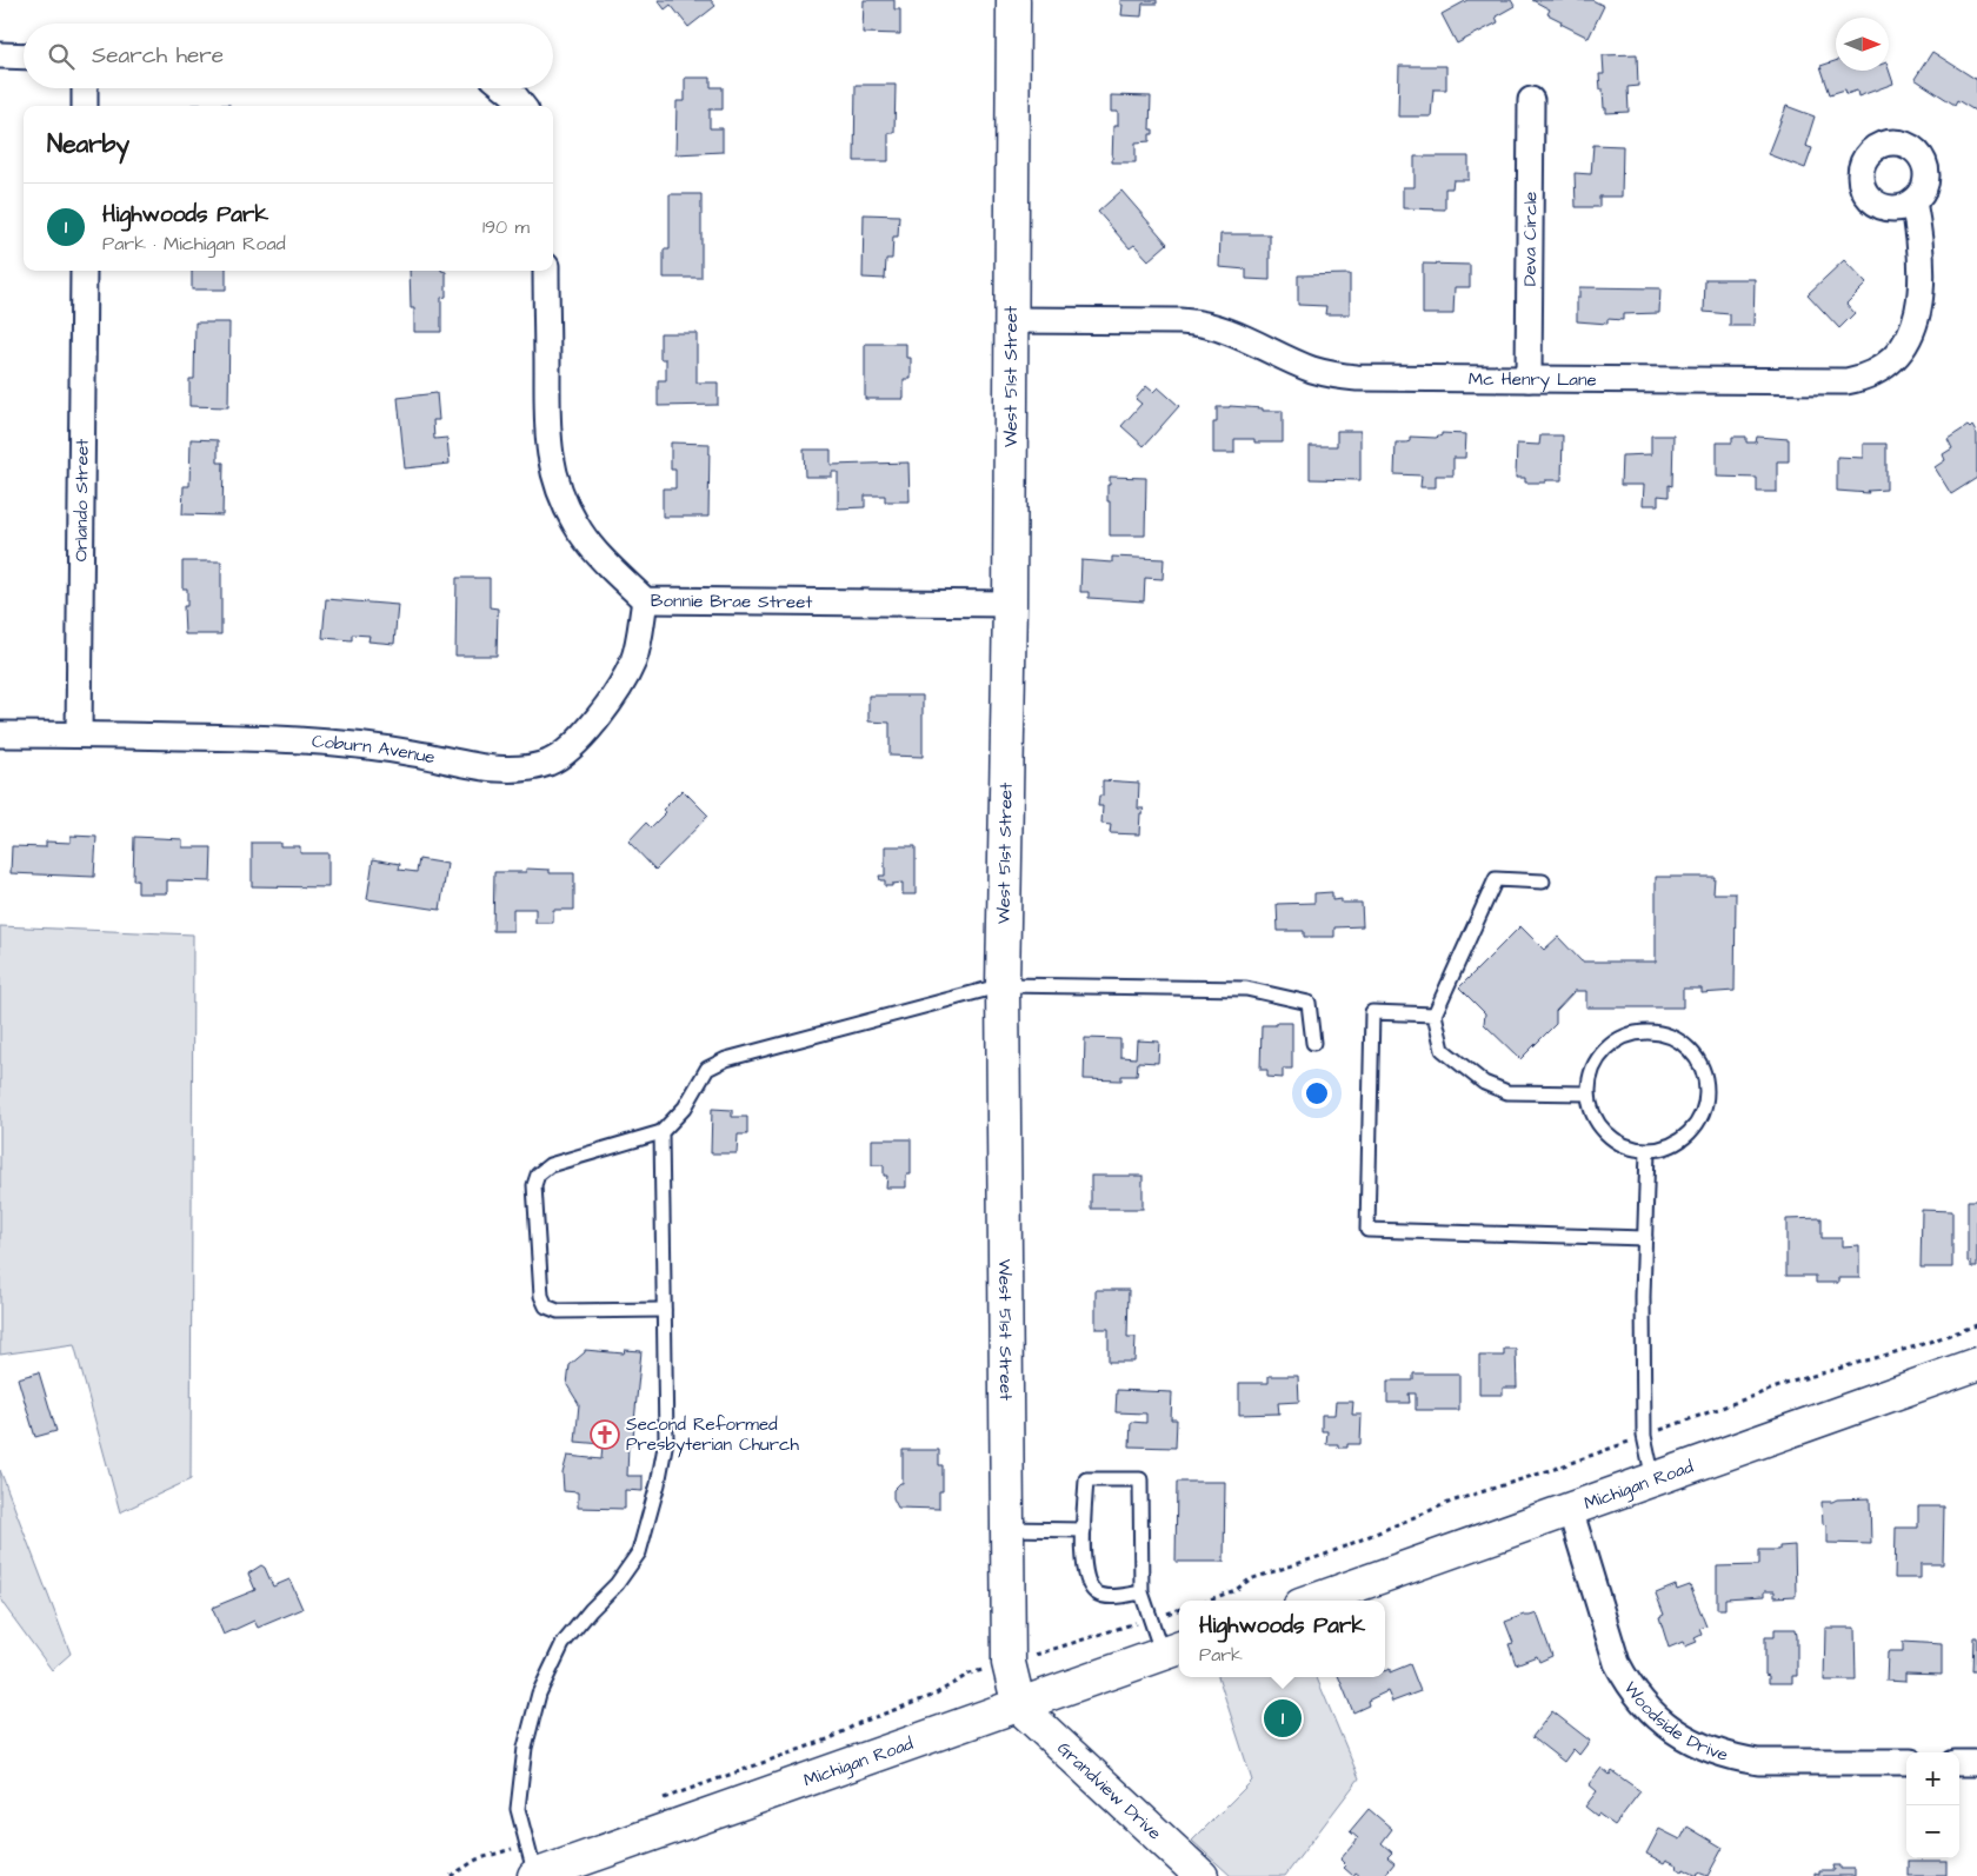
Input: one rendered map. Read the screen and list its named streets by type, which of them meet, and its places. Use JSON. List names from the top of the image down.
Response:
{
  "streets": {
    "street": [
      "Deva Circle",
      "West 51st Street",
      "Mc Henry Lane",
      "Orlando Street",
      "Bonnie Brae Street",
      "Coburn Avenue",
      "Michigan Road",
      "Woodside Drive",
      "Grandview Drive"
    ]
  },
  "crossings": [
    ["Deva Circle", "Mc Henry Lane"],
    ["West 51st Street", "Mc Henry Lane"],
    ["West 51st Street", "Bonnie Brae Street"],
    ["West 51st Street", "Michigan Road"],
    ["West 51st Street", "Grandview Drive"],
    ["Orlando Street", "Coburn Avenue"],
    ["Bonnie Brae Street", "Coburn Avenue"],
    ["Michigan Road", "Woodside Drive"],
    ["Michigan Road", "Grandview Drive"]
  ],
  "places": {
    "church": ["Second Reformed Presbyterian Church"]
  },
  "north": "right",
  "page": {
    "search": "Search here",
    "heading": "Nearby",
    "list": [
      {
        "mark": "1",
        "name": "Highwoods Park",
        "note": "Park · Michigan Road",
        "value": "190 m"
      }
    ],
    "popup": ["Highwoods Park", "Park"],
    "pins": "1",
    "map_buttons": ["+", "−"]
  }
}
